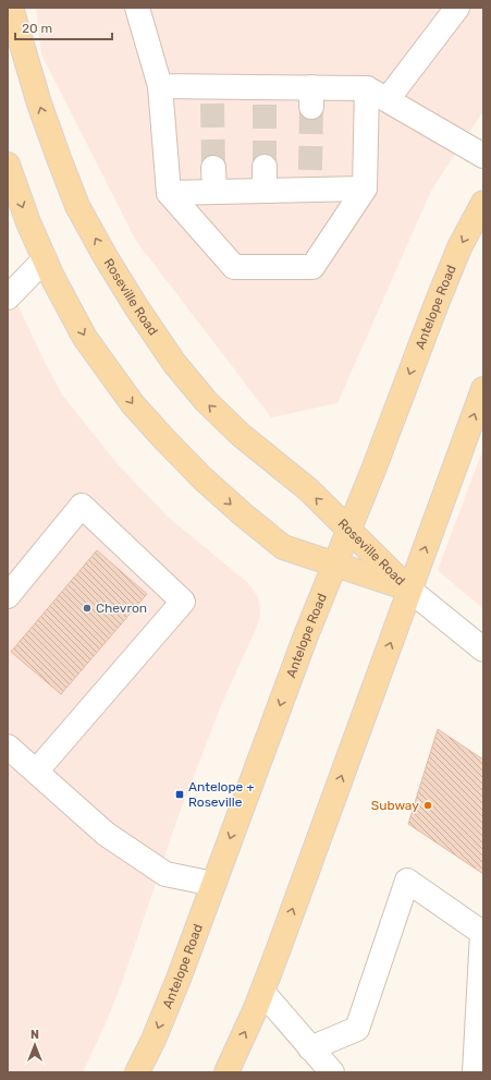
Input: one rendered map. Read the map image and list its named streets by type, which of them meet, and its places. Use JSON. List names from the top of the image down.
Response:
{
  "streets": {
    "main road": ["Roseville Road", "Antelope Road"]
  },
  "crossings": [
    ["Roseville Road", "Antelope Road"]
  ],
  "places": {
    "other": ["Chevron", "Subway"],
    "transit": ["Antelope + Roseville"]
  },
  "scale_bar": "20 m",
  "north": "top"
}
